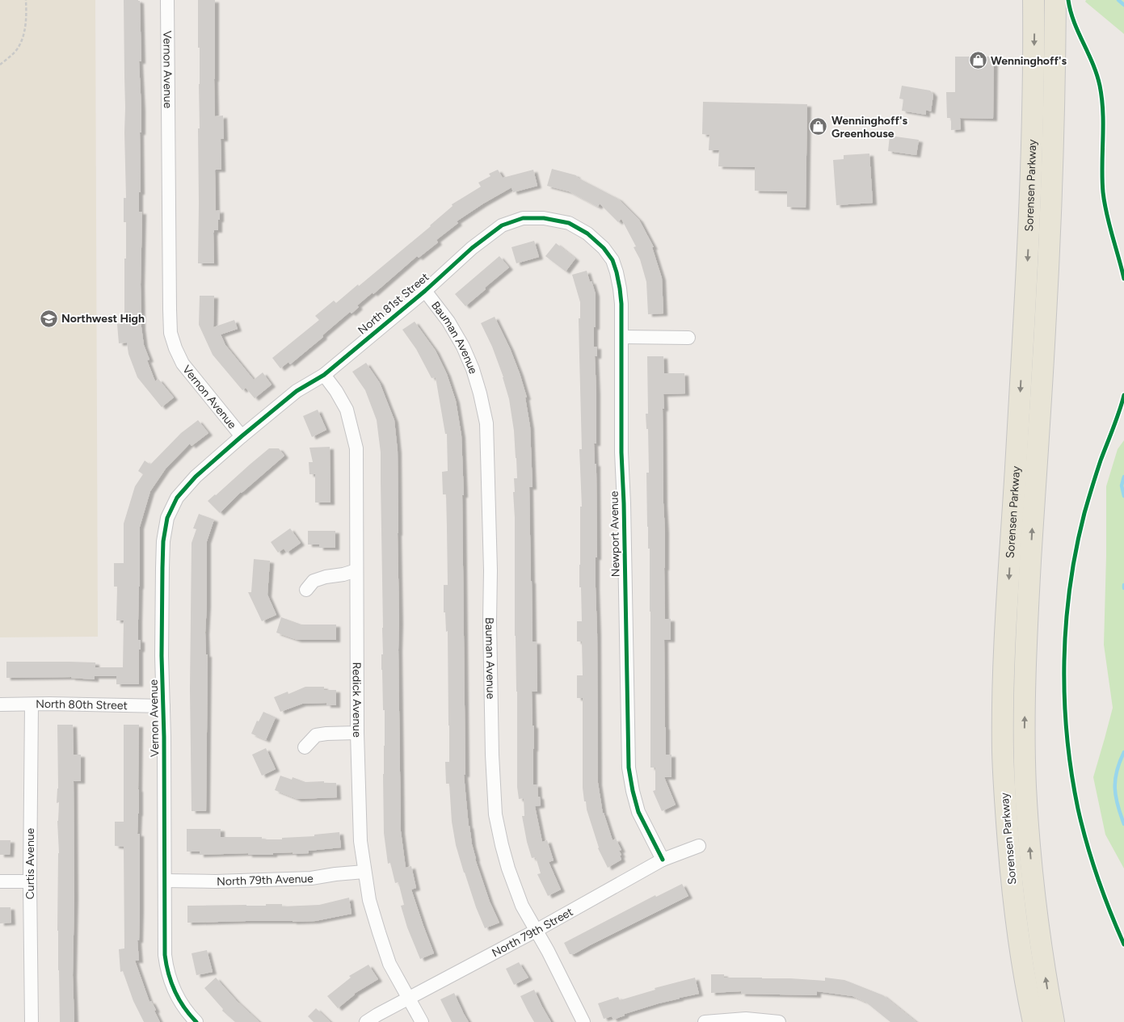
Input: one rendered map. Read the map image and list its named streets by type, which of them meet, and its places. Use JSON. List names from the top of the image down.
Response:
{
  "streets": {
    "main road": ["Sorensen Parkway"],
    "street": [
      "Vernon Avenue",
      "North 81st Street",
      "Bauman Avenue",
      "Newport Avenue",
      "Redick Avenue",
      "North 80th Street",
      "Curtis Avenue",
      "North 79th Avenue",
      "North 79th Street"
    ]
  },
  "crossings": [
    ["Vernon Avenue", "North 81st Street"],
    ["Vernon Avenue", "North 80th Street"],
    ["Vernon Avenue", "North 79th Avenue"],
    ["North 81st Street", "Bauman Avenue"],
    ["North 81st Street", "Newport Avenue"],
    ["North 81st Street", "Redick Avenue"],
    ["Bauman Avenue", "North 79th Street"],
    ["Newport Avenue", "North 79th Street"],
    ["Redick Avenue", "North 79th Avenue"],
    ["Redick Avenue", "North 79th Street"],
    ["North 80th Street", "Curtis Avenue"]
  ],
  "places": {
    "shop": ["Wenninghoff's", "Wenninghoff's Greenhouse"],
    "school or university": ["Northwest High"]
  }
}
